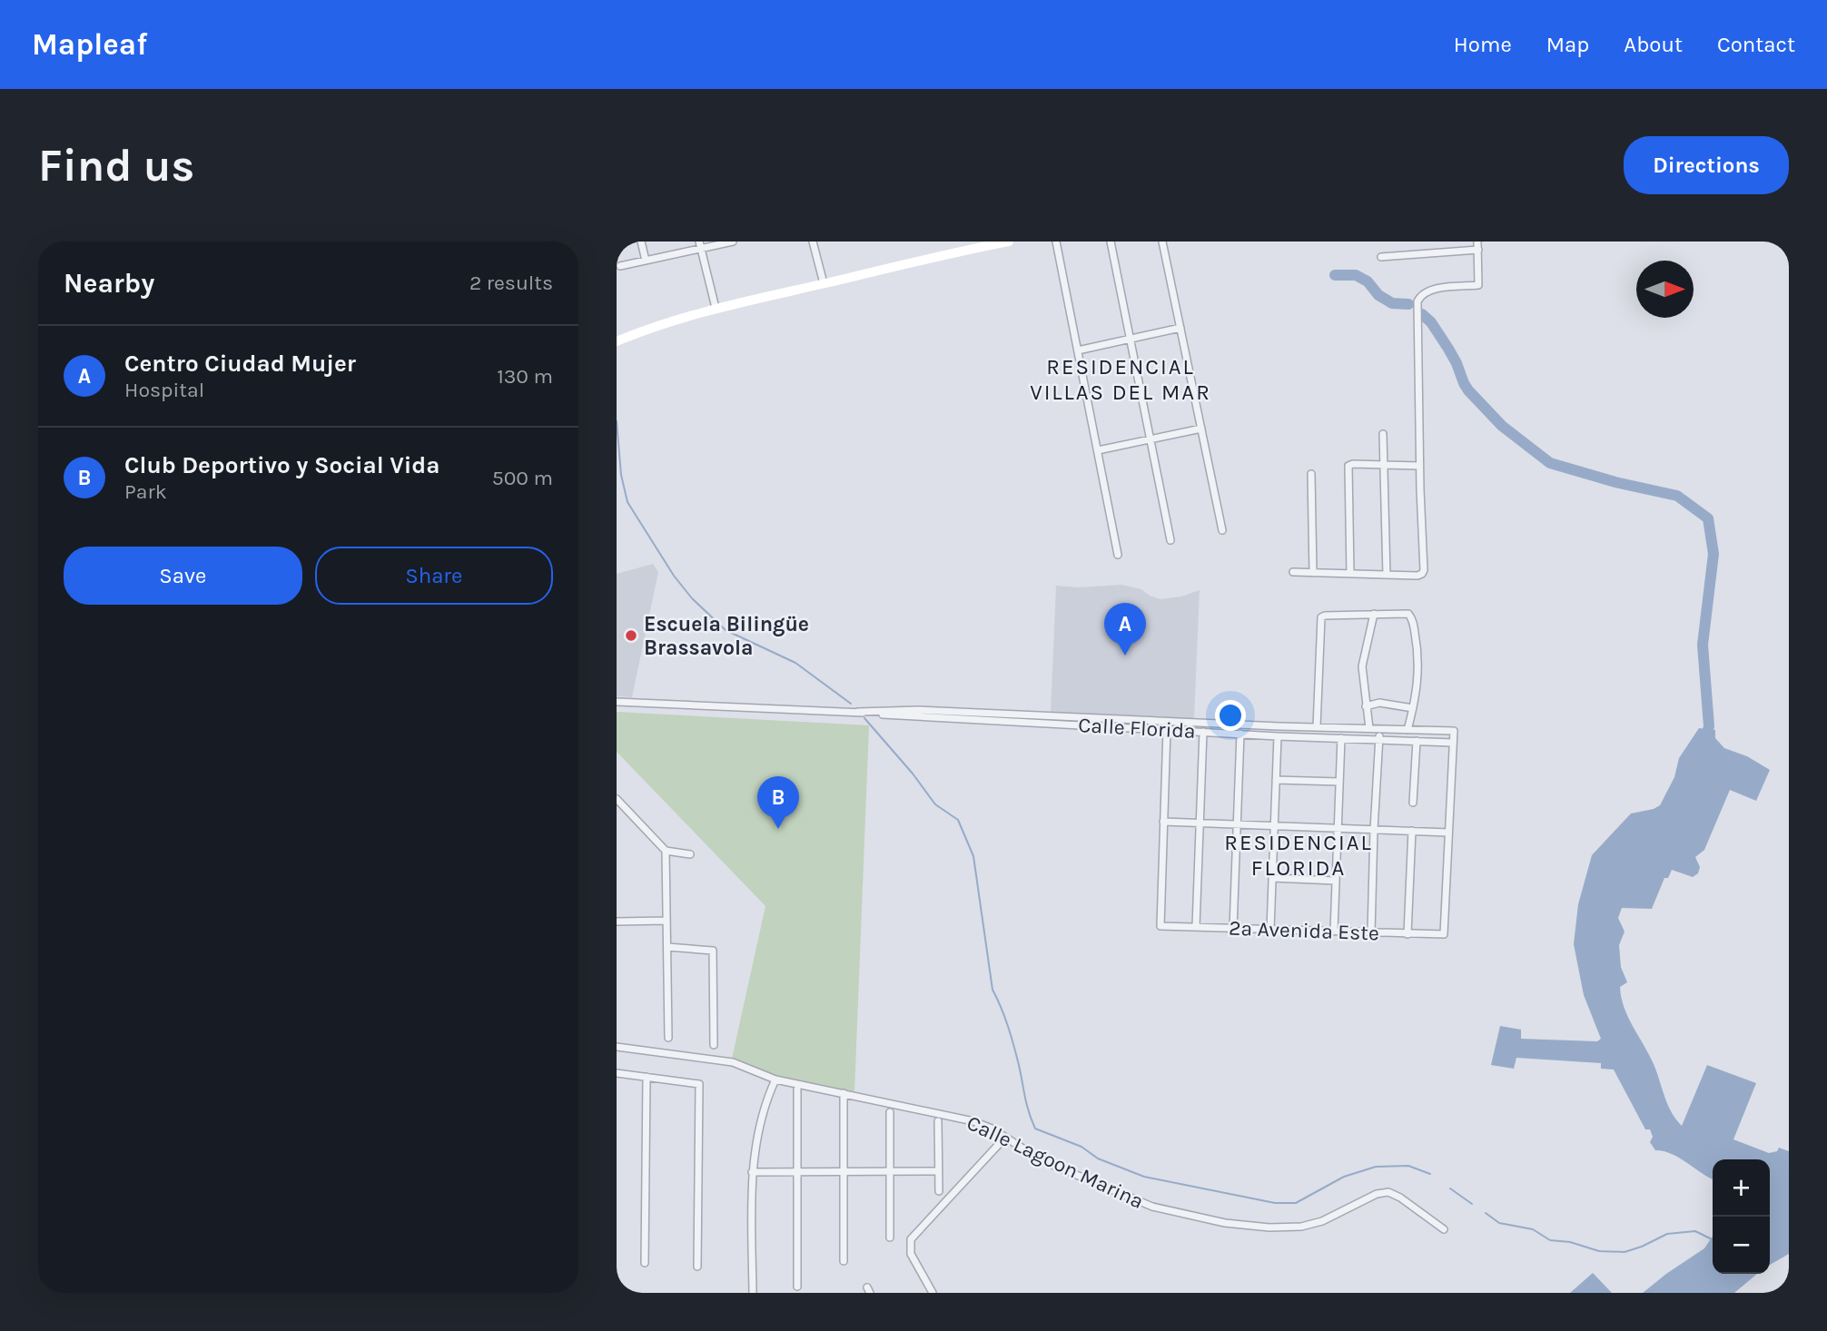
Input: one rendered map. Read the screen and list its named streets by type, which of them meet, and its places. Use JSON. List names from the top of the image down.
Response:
{
  "streets": {
    "street": ["Calle Florida", "2a Avenida Este", "Calle Lagoon Marina"]
  },
  "districts": ["RESIDENCIAL VILLAS DEL MAR", "RESIDENCIAL FLORIDA"],
  "places": ["Escuela Bilingüe Brassavola"],
  "north": "right",
  "page": {
    "header": "Mapleaf",
    "nav": [
      "Home",
      "Map",
      "About",
      "Contact"
    ],
    "buttons": [
      "Directions",
      ["Save", "Share"]
    ],
    "title": "Find us",
    "heading": ["Nearby", "2 results"],
    "list": [
      {
        "mark": "A",
        "name": "Centro Ciudad Mujer",
        "note": "Hospital",
        "value": "130 m"
      },
      {
        "mark": "B",
        "name": "Club Deportivo y Social Vida",
        "note": "Park",
        "value": "500 m"
      }
    ],
    "pins": ["A", "B"],
    "map_buttons": ["+", "−"]
  }
}
